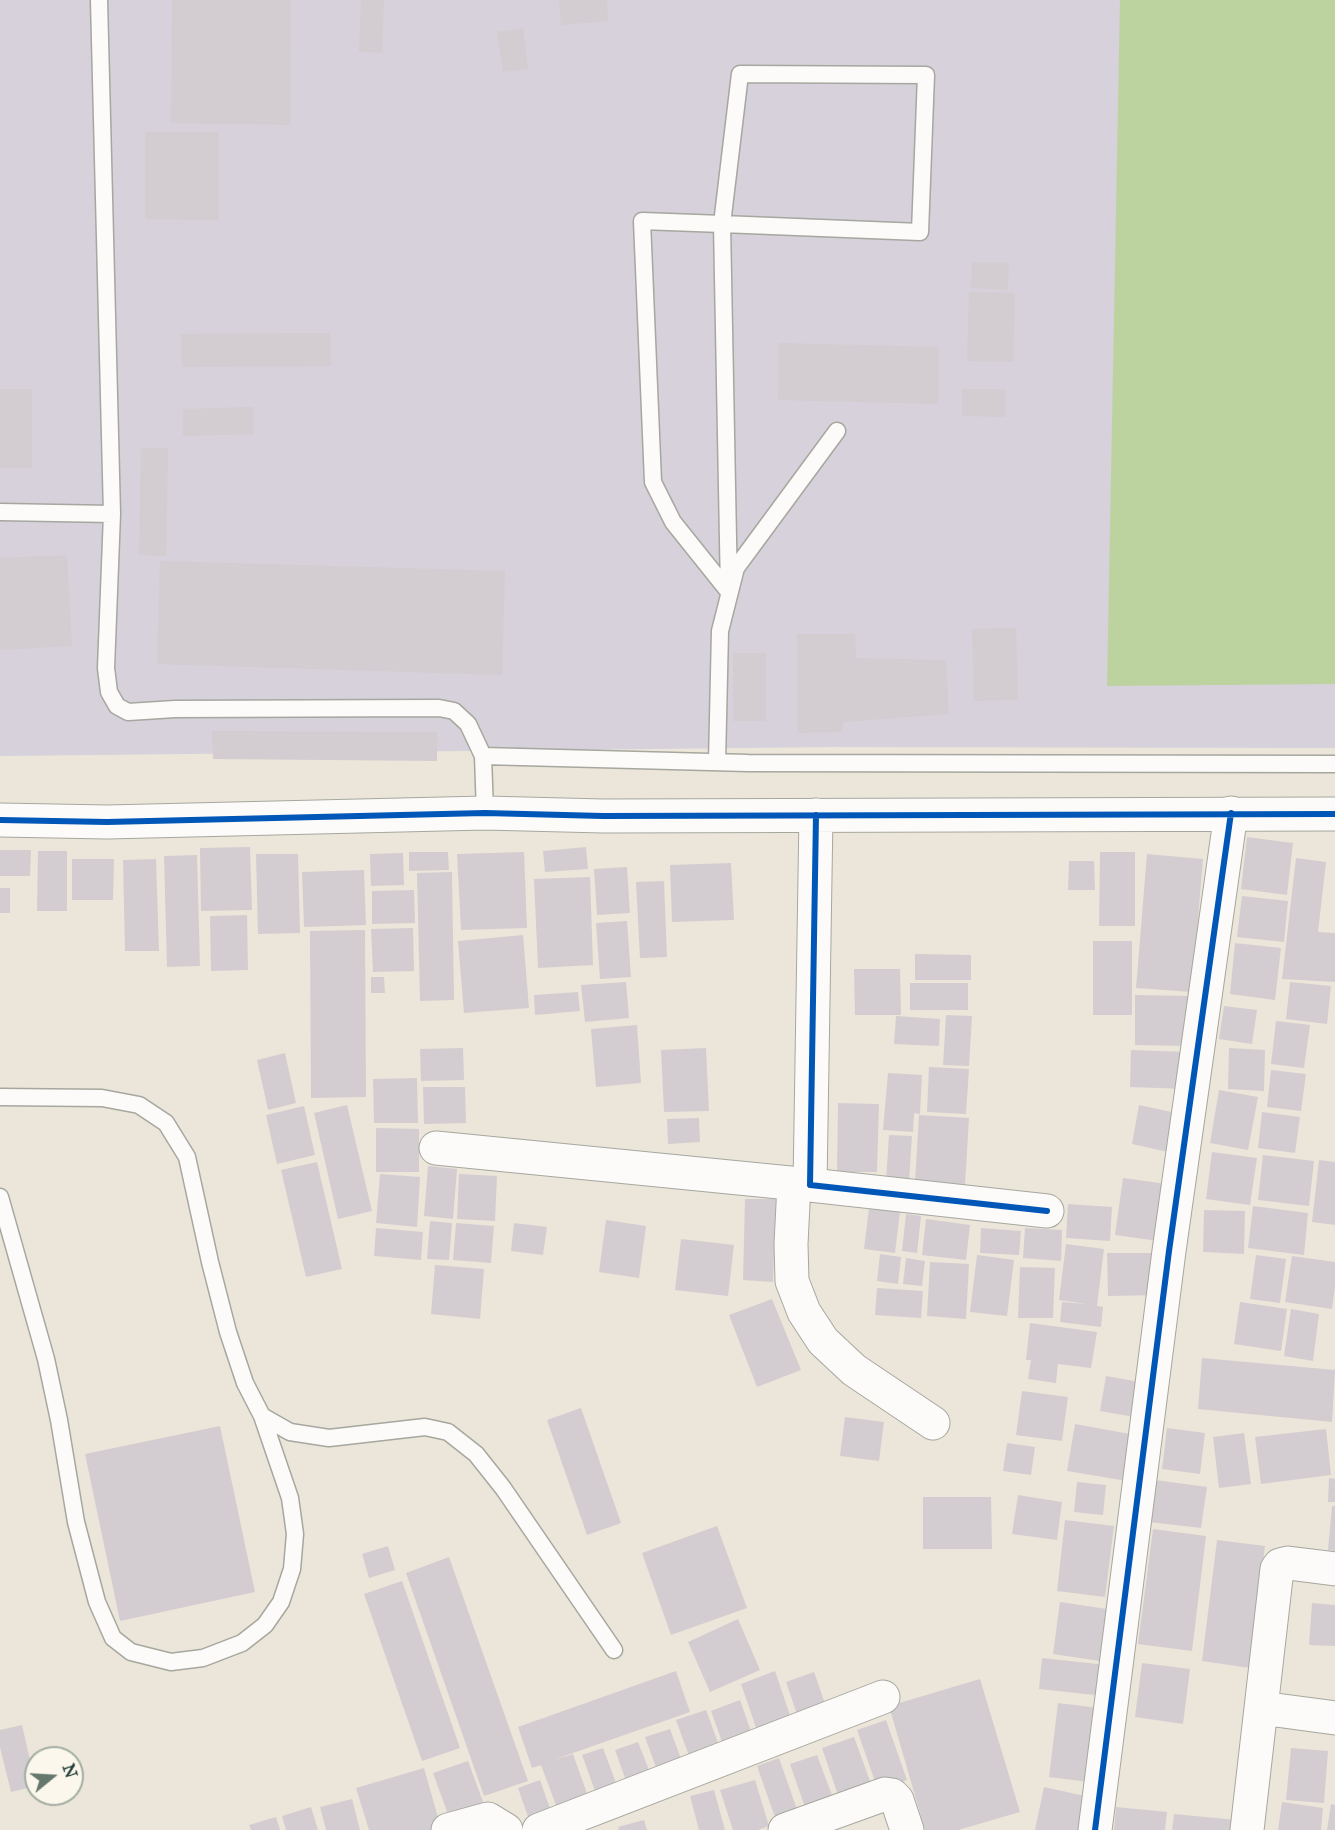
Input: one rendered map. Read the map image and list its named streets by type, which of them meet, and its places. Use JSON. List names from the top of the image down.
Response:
{
  "north": "right"
}
